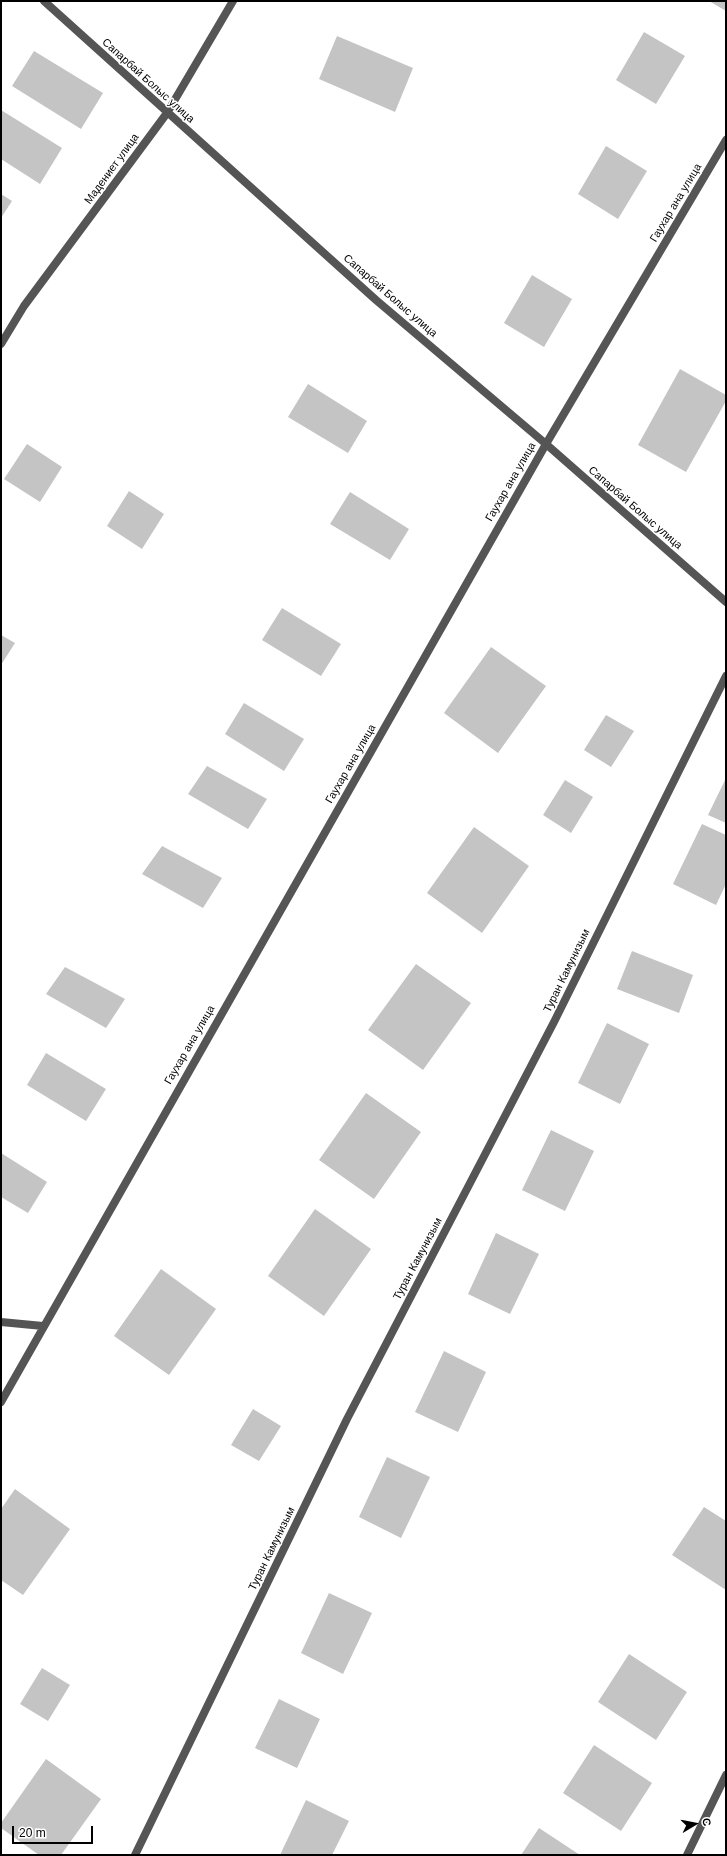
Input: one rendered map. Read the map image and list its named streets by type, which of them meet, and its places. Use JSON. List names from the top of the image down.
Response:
{
  "streets": {
    "street": [
      "Сапарбай Болыс улица",
      "Мадениет улица",
      "Гаухар ана улица",
      "Туран Камунизым"
    ]
  },
  "crossings": [
    ["Сапарбай Болыс улица", "Мадениет улица"],
    ["Сапарбай Болыс улица", "Гаухар ана улица"]
  ],
  "scale_bar": "20 m",
  "north": "right"
}
